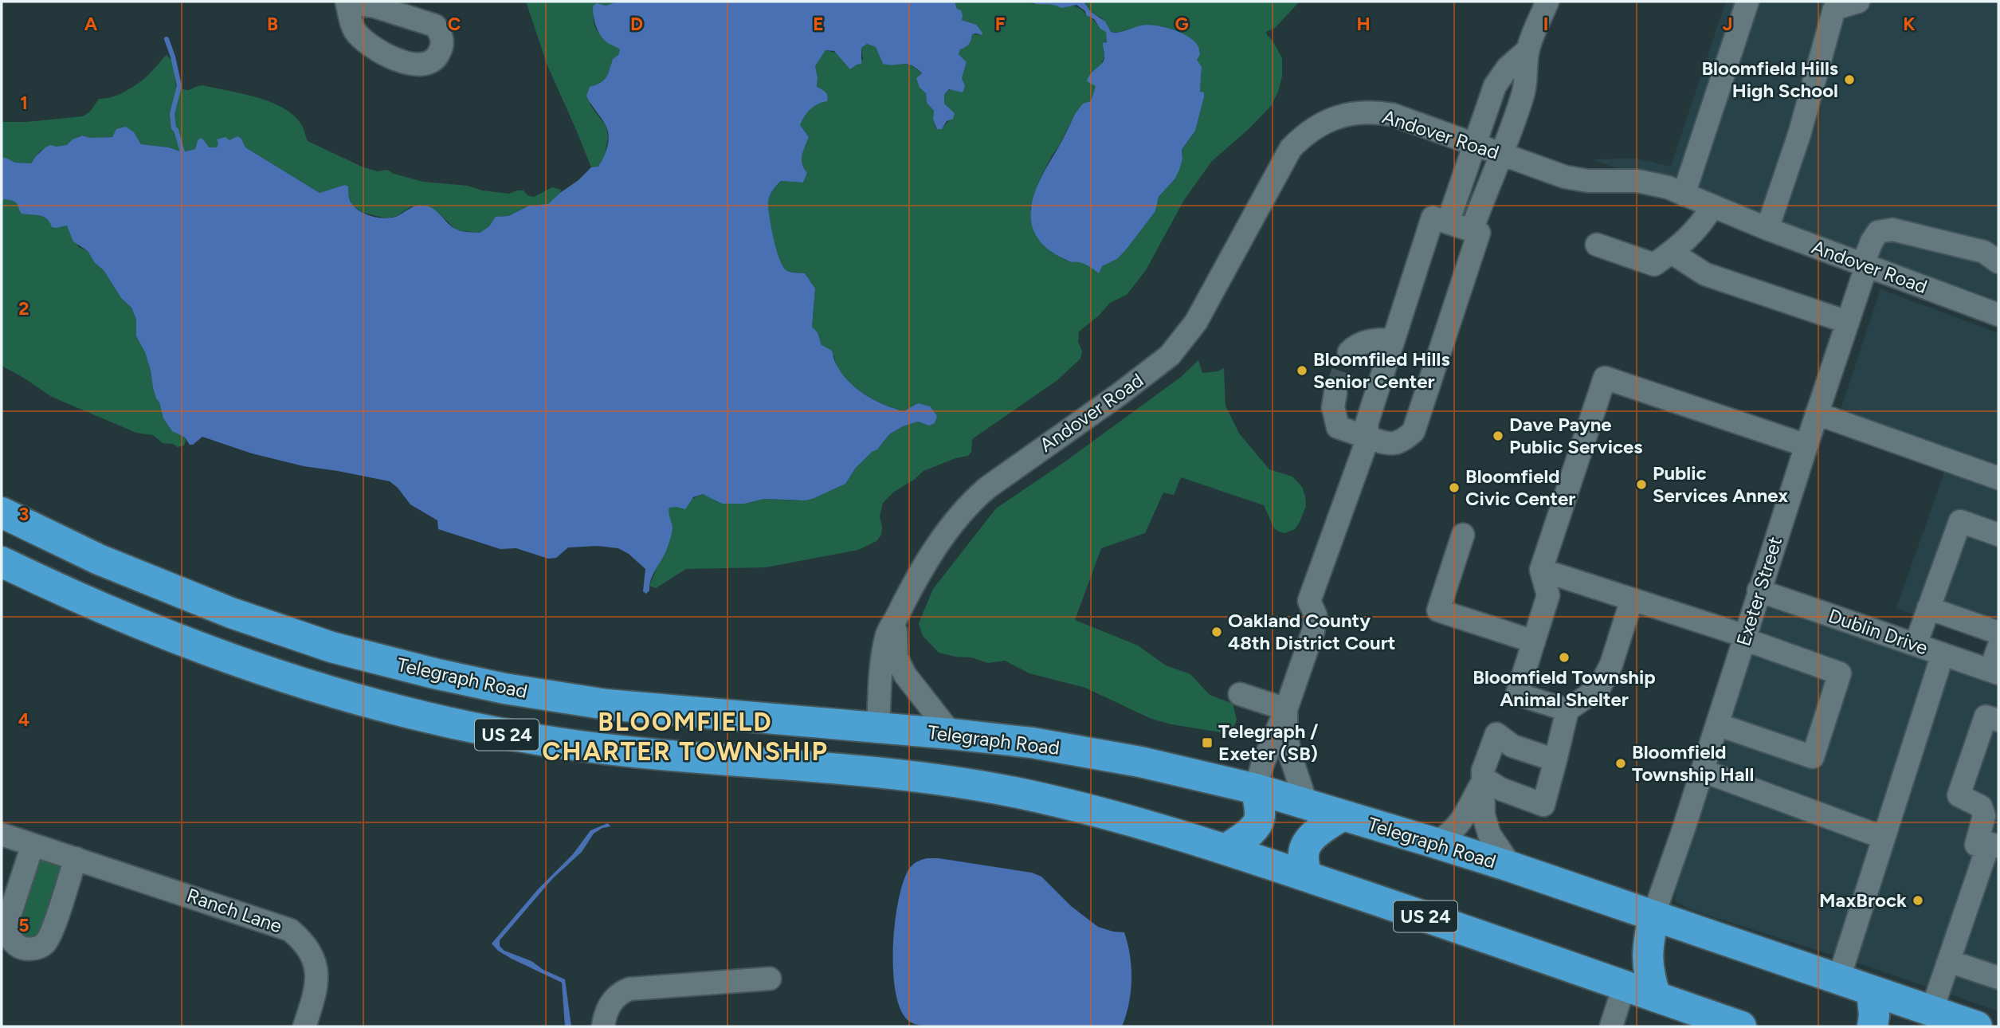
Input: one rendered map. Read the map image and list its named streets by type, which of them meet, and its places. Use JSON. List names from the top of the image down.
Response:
{
  "streets": {
    "highway": ["Telegraph Road", "US 24"],
    "street": [
      "Andover Road",
      "Exeter Street",
      "Dublin Drive",
      "Ranch Lane"
    ]
  },
  "crossings": [
    ["Andover Road", "Exeter Street"],
    ["Andover Road", "Telegraph Road"],
    ["Exeter Street", "Dublin Drive"],
    ["Exeter Street", "Telegraph Road"]
  ],
  "districts": ["BLOOMFIELD CHARTER TOWNSHIP"],
  "places": {
    "other": [
      "Bloomfield Hills High School",
      "Bloomfiled Hills Senior Center",
      "Dave Payne Public Services",
      "Public Services Annex",
      "Bloomfield Civic Center",
      "Oakland County 48th District Court",
      "Bloomfield Township Animal Shelter",
      "Bloomfield Township Hall",
      "MaxBrock"
    ],
    "transit": ["Telegraph / Exeter (SB)"]
  },
  "grid": {
    "columns": [
      "A",
      "B",
      "C",
      "D",
      "E",
      "F",
      "G",
      "H",
      "I",
      "J",
      "K"
    ],
    "rows": [
      "1",
      "2",
      "3",
      "4",
      "5"
    ]
  }
}
